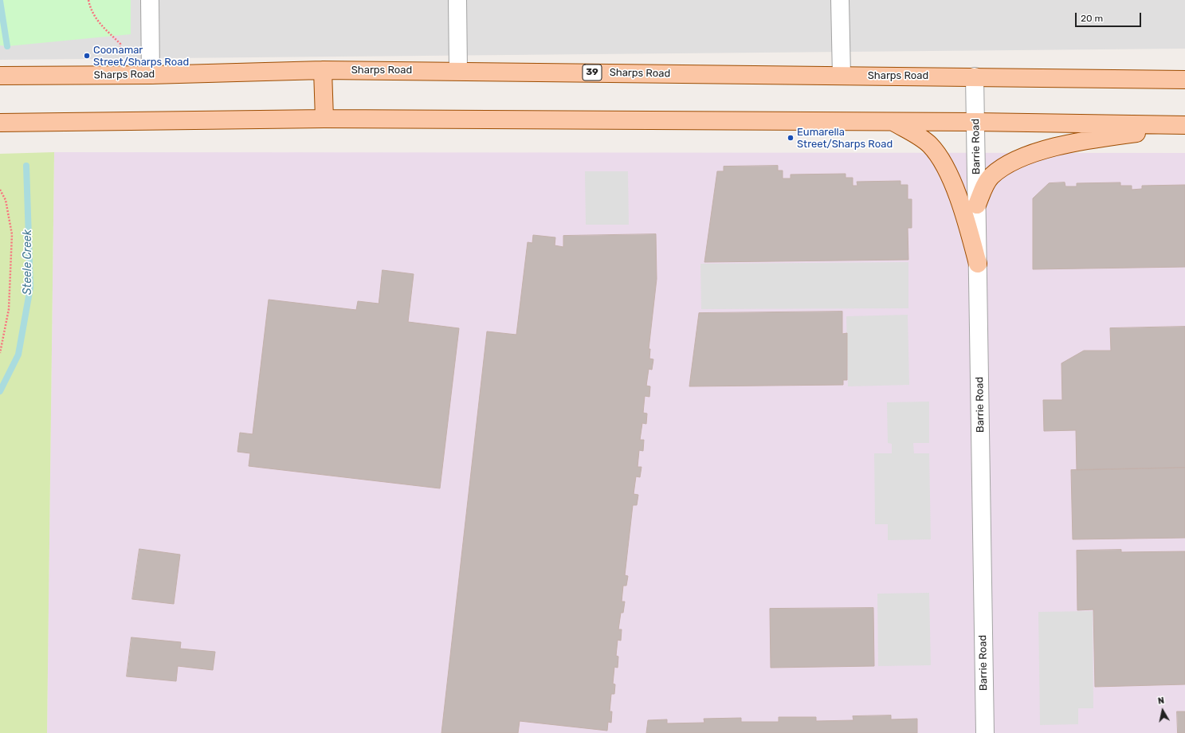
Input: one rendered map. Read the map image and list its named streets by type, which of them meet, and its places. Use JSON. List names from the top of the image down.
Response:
{
  "streets": {
    "main road": ["Sharps Road", "39"],
    "street": ["Barrie Road"]
  },
  "crossings": [
    ["Sharps Road", "Barrie Road"]
  ],
  "water": ["Steele Creek"],
  "places": ["Coonamar Street/Sharps Road", "Eumarella Street/Sharps Road"],
  "scale_bar": "20 m",
  "north": "top"
}
